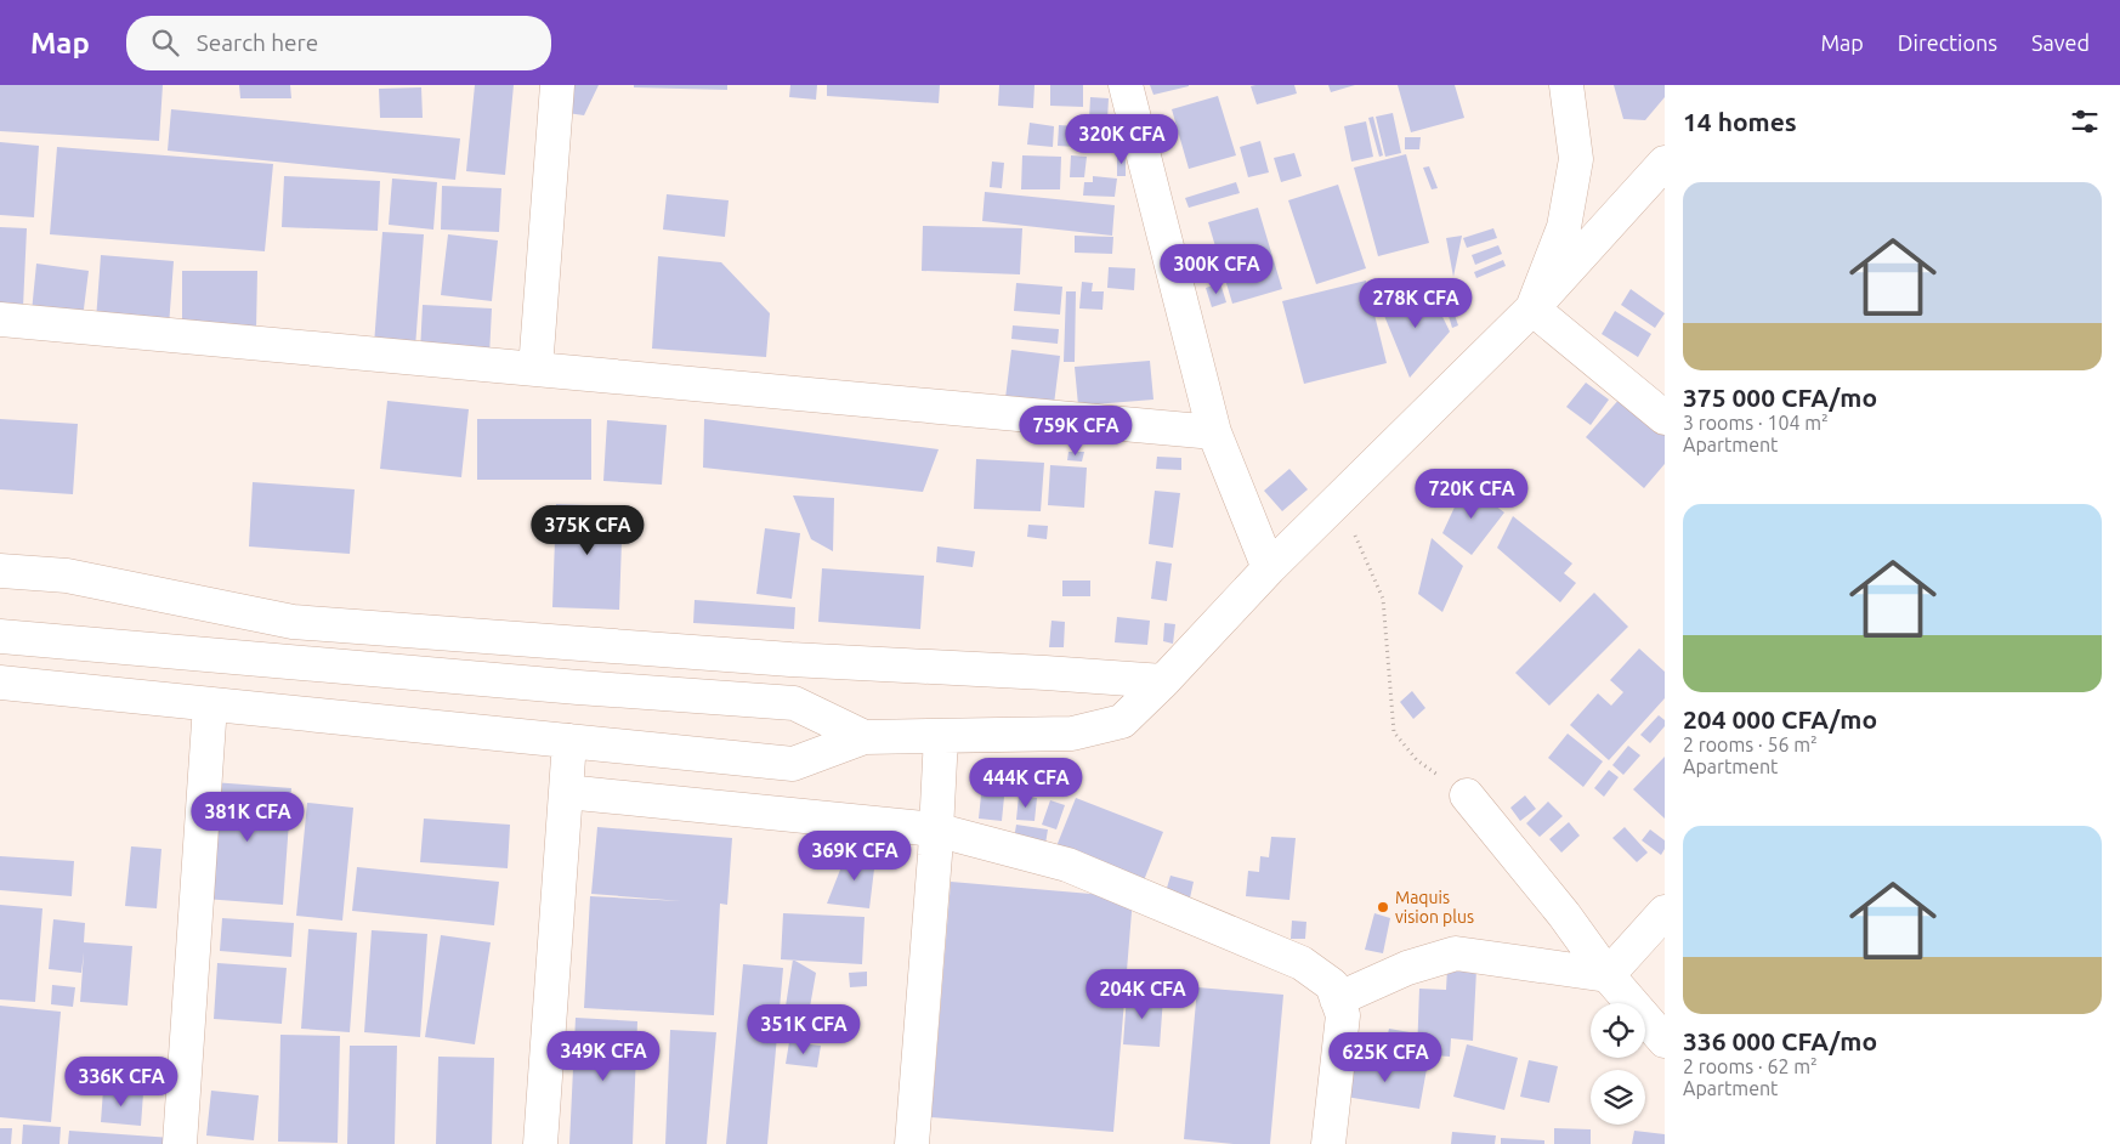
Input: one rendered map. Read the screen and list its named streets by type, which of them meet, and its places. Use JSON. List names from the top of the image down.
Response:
{
  "places": ["Maquis vision plus"],
  "page": {
    "header": "Map",
    "search": "Search here",
    "nav": ["Map", "Directions", "Saved"],
    "heading": "14 homes",
    "price": [
      "320K CFA",
      "300K CFA",
      "278K CFA",
      "759K CFA",
      "720K CFA",
      "375K CFA",
      "444K CFA",
      "381K CFA",
      "369K CFA",
      "204K CFA",
      "351K CFA",
      "349K CFA",
      "625K CFA",
      "336K CFA"
    ],
    "list": [
      {
        "name": "375 000 CFA/mo",
        "note": "3 rooms · 104 m² · Apartment"
      },
      {
        "name": "204 000 CFA/mo",
        "note": "2 rooms · 56 m² · Apartment"
      },
      {
        "name": "336 000 CFA/mo",
        "note": "2 rooms · 62 m² · Apartment"
      }
    ]
  }
}
